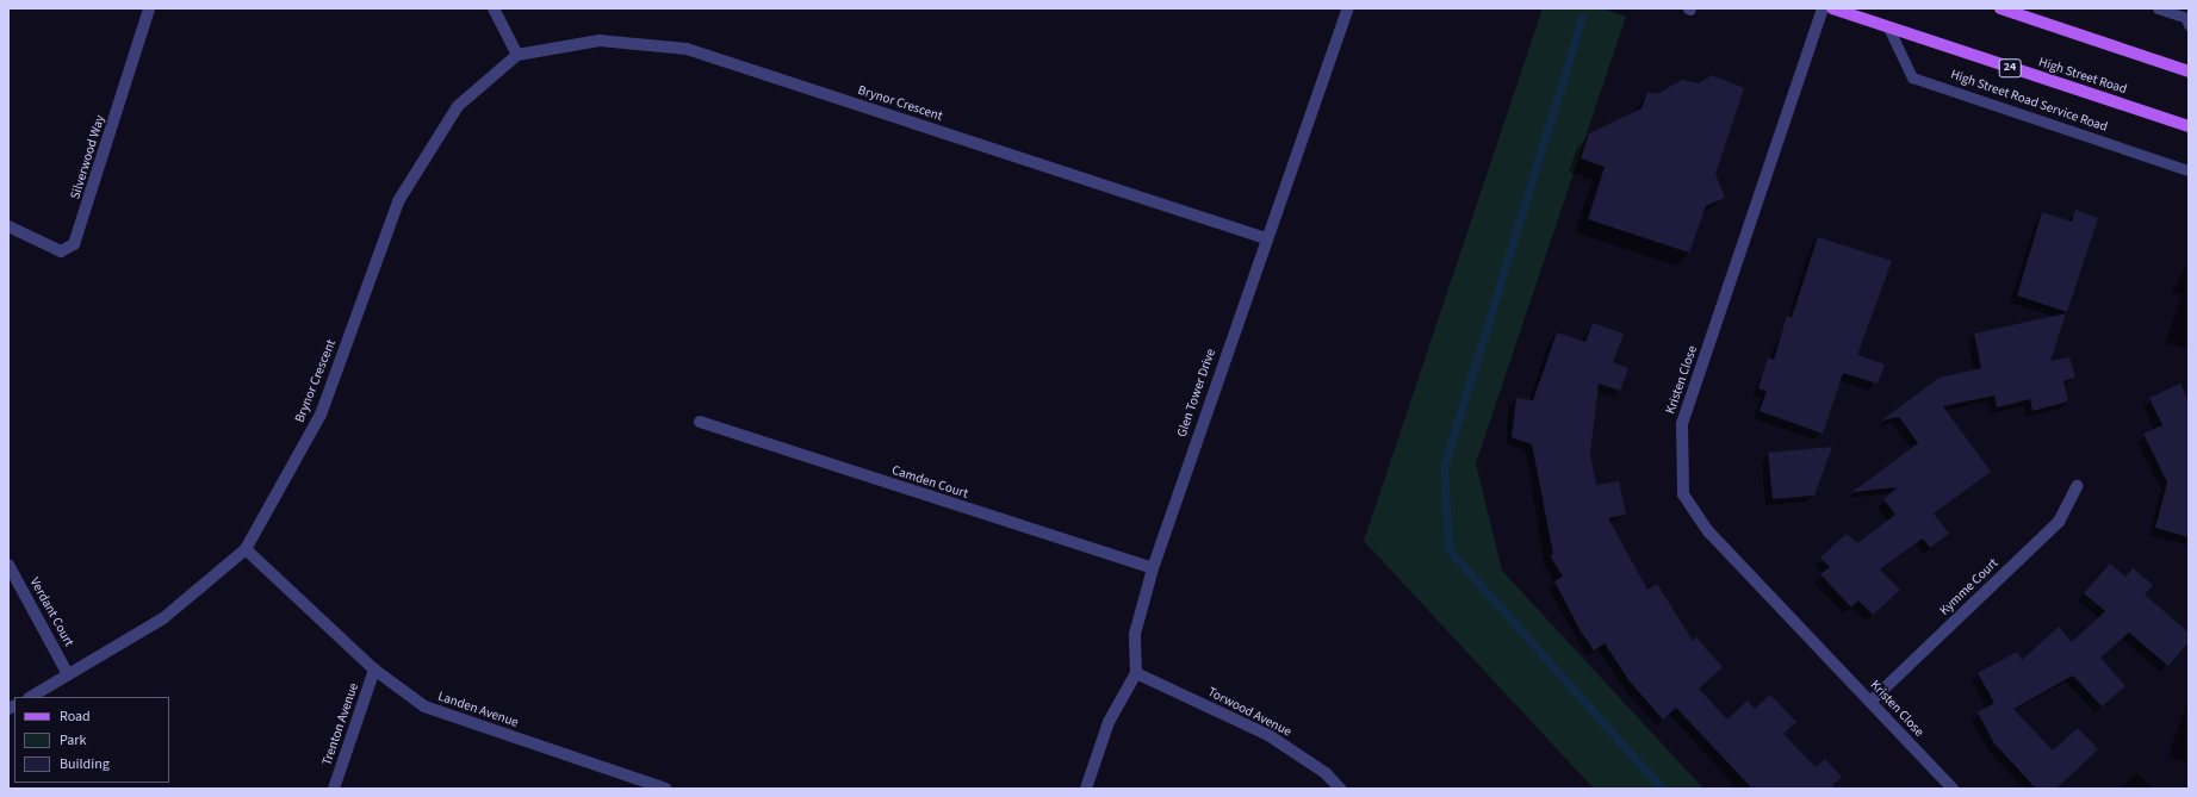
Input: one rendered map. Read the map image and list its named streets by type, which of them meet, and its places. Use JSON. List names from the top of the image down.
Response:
{
  "streets": {
    "main road": ["24", "High Street Road"],
    "street": [
      "Brynor Crescent",
      "Silverwood Way",
      "Kristen Close",
      "Glen Tower Drive",
      "Camden Court",
      "Kymme Court",
      "Verdant Court",
      "Landen Avenue",
      "Torwood Avenue",
      "Trenton Avenue"
    ],
    "lane": ["High Street Road Service Road"]
  },
  "crossings": [
    ["High Street Road", "High Street Road Service Road"],
    ["Brynor Crescent", "Glen Tower Drive"],
    ["Brynor Crescent", "Verdant Court"],
    ["Brynor Crescent", "Landen Avenue"],
    ["Kristen Close", "Kymme Court"],
    ["Glen Tower Drive", "Camden Court"],
    ["Glen Tower Drive", "Torwood Avenue"],
    ["Landen Avenue", "Trenton Avenue"]
  ],
  "legend": ["Road", "Park", "Building"]
}
